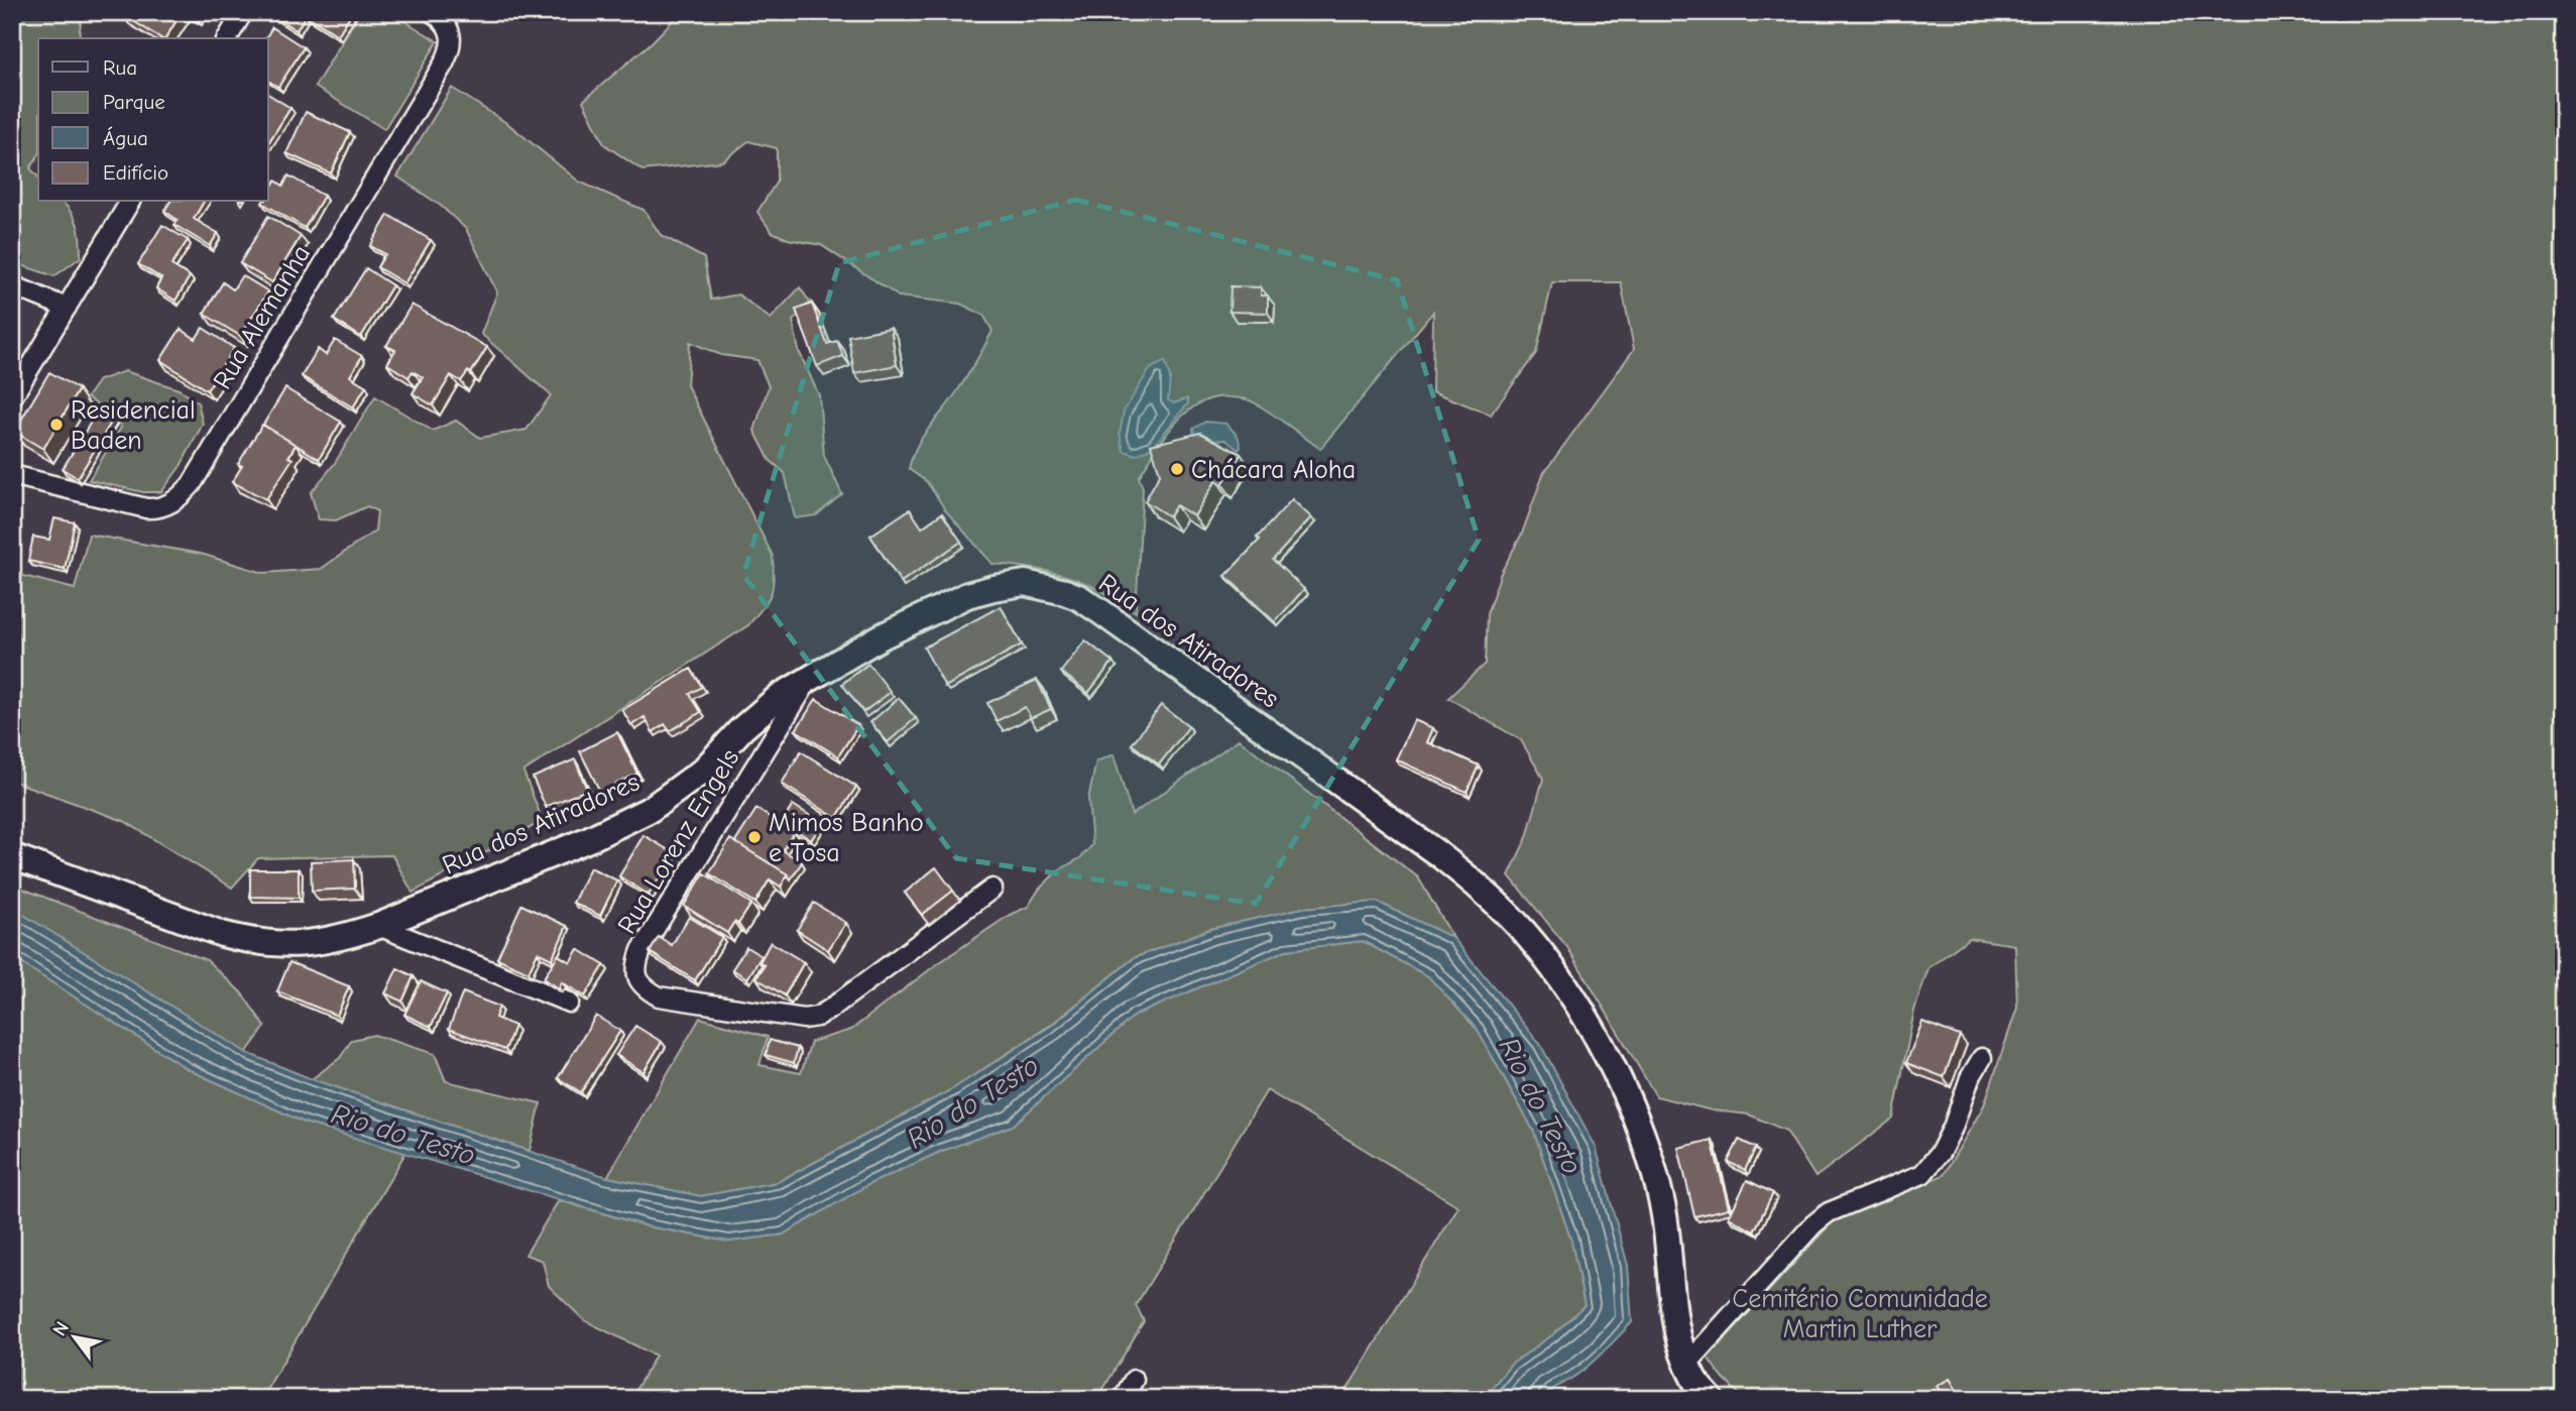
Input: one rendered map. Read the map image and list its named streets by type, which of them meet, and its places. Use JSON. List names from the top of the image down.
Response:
{
  "streets": {
    "street": ["Rua Alemanha", "Rua dos Atiradores", "Rua Lorenz Engels"]
  },
  "crossings": [
    ["Rua dos Atiradores", "Rua Lorenz Engels"]
  ],
  "water": ["Rio do Testo"],
  "parks": ["Cemitério Comunidade Martin Luther"],
  "places": ["Residencial Baden", "Chácara Aloha", "Mimos Banho e Tosa"],
  "legend": [
    "Rua",
    "Parque",
    "Água",
    "Edifício"
  ],
  "north": "top left"
}
